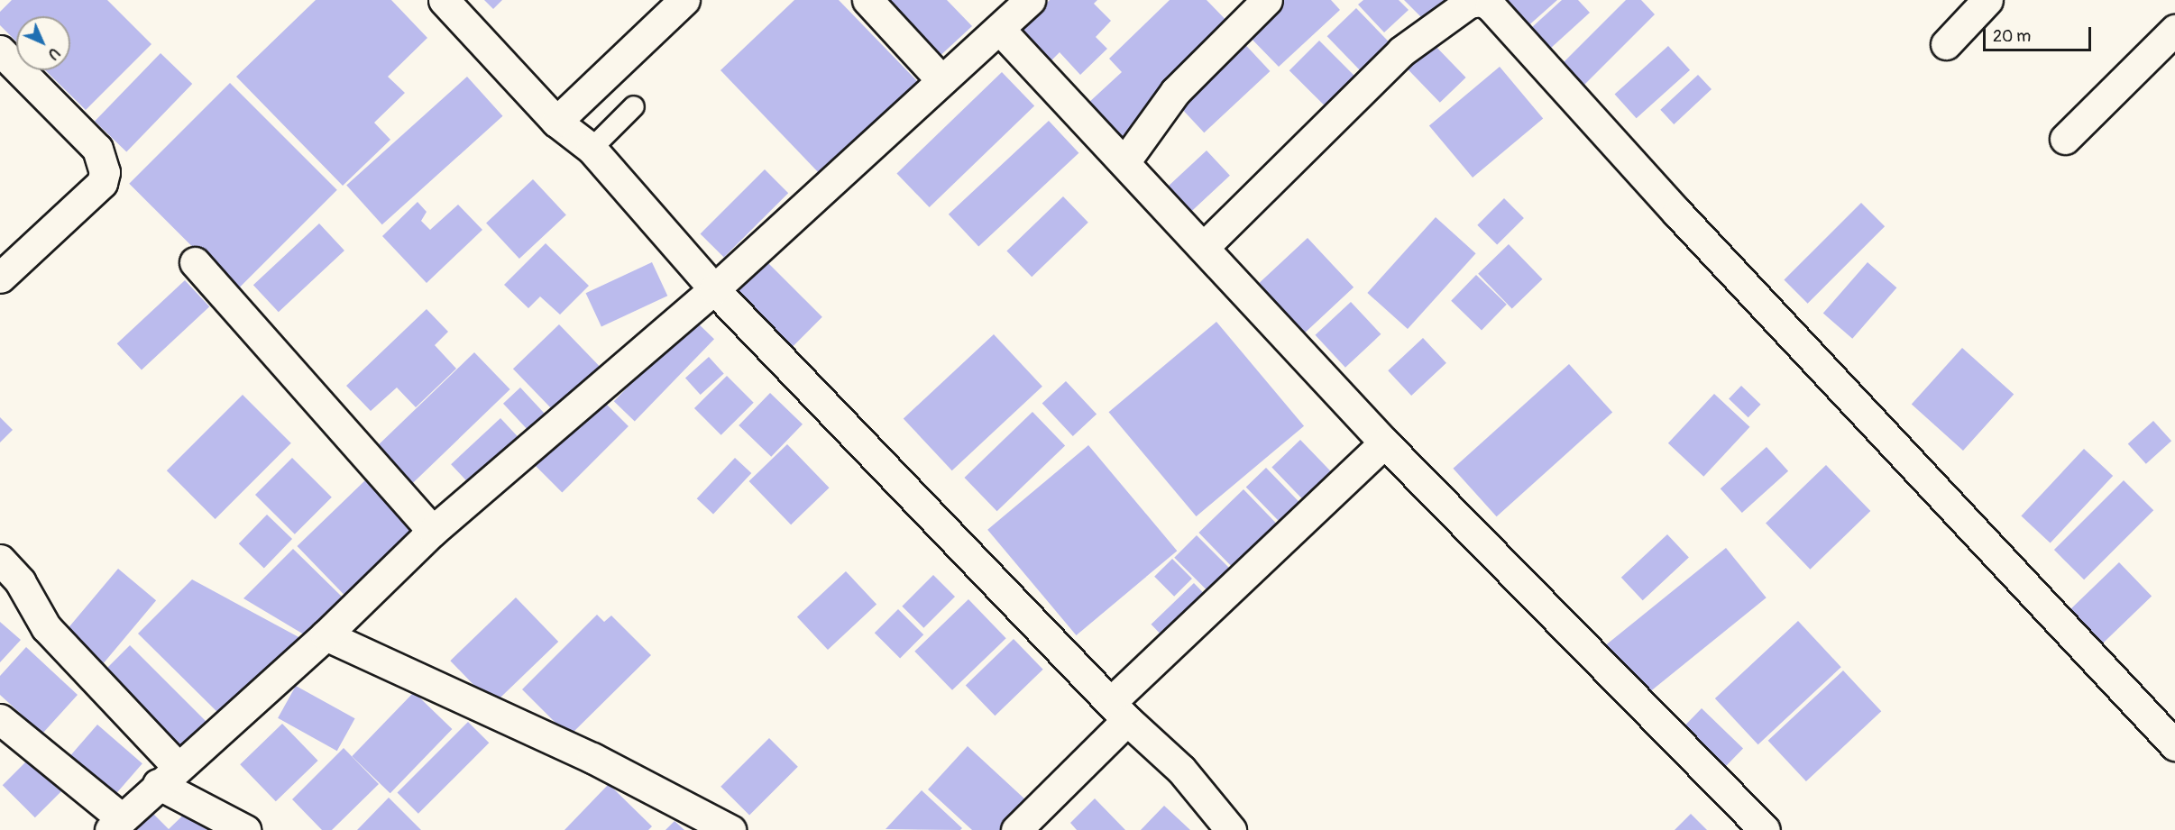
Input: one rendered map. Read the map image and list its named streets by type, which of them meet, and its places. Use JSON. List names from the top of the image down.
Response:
{
  "scale_bar": "20 m",
  "north": "bottom right"
}
